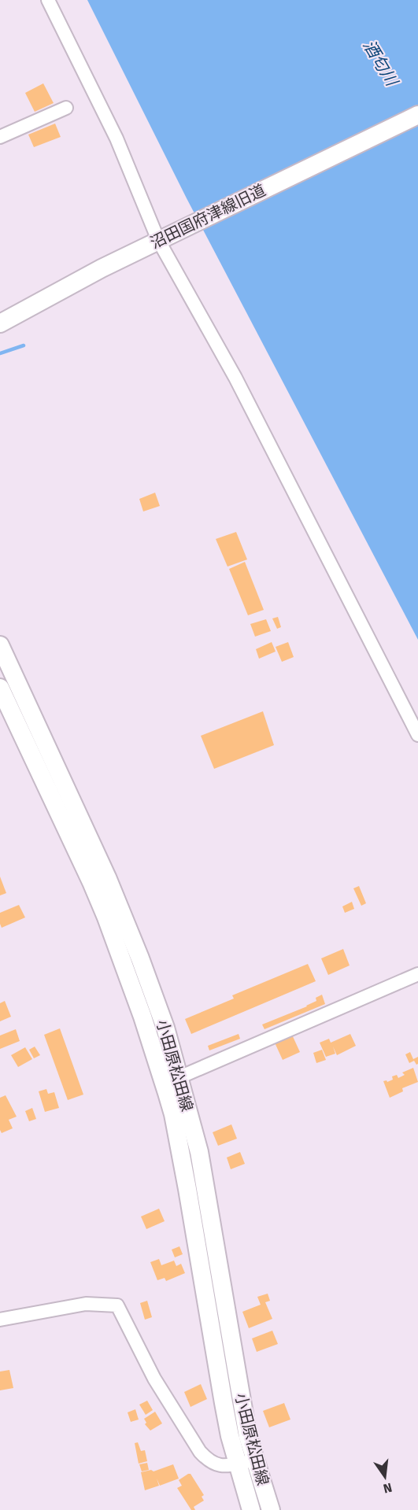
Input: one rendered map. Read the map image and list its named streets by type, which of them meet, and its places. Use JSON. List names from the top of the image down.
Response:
{
  "streets": {
    "main road": ["沼田国府津線旧道", "小田原松田線"]
  },
  "water": ["酒匂川"],
  "north": "bottom"
}
